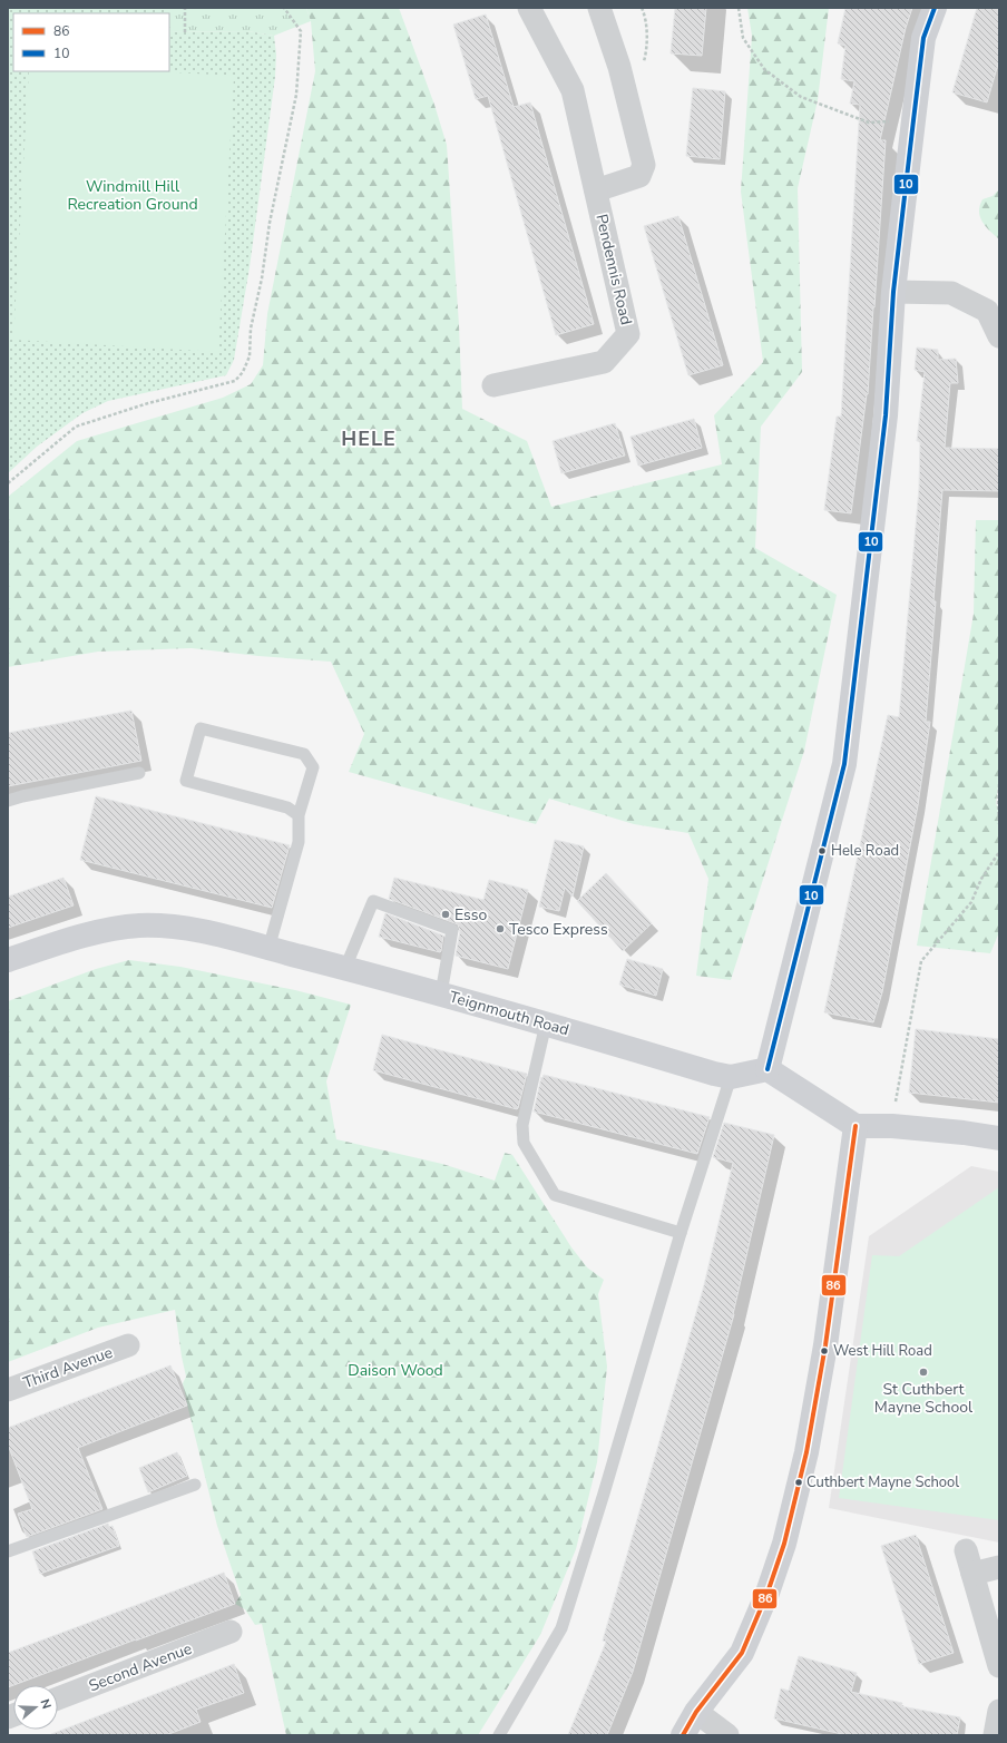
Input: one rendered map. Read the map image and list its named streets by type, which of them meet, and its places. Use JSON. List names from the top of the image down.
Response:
{
  "streets": {
    "street": [
      "Pendennis Road",
      "Teignmouth Road",
      "Third Avenue",
      "Second Avenue"
    ]
  },
  "districts": ["HELE"],
  "parks": ["Windmill Hill Recreation Ground", "Daison Wood"],
  "places": [
    "Hele Road",
    "Esso",
    "Tesco Express",
    "West Hill Road",
    "St Cuthbert Mayne School",
    "Cuthbert Mayne School"
  ],
  "lines": ["transit line 10", "transit line 86"],
  "legend": ["86", "10"],
  "north": "right"
}
